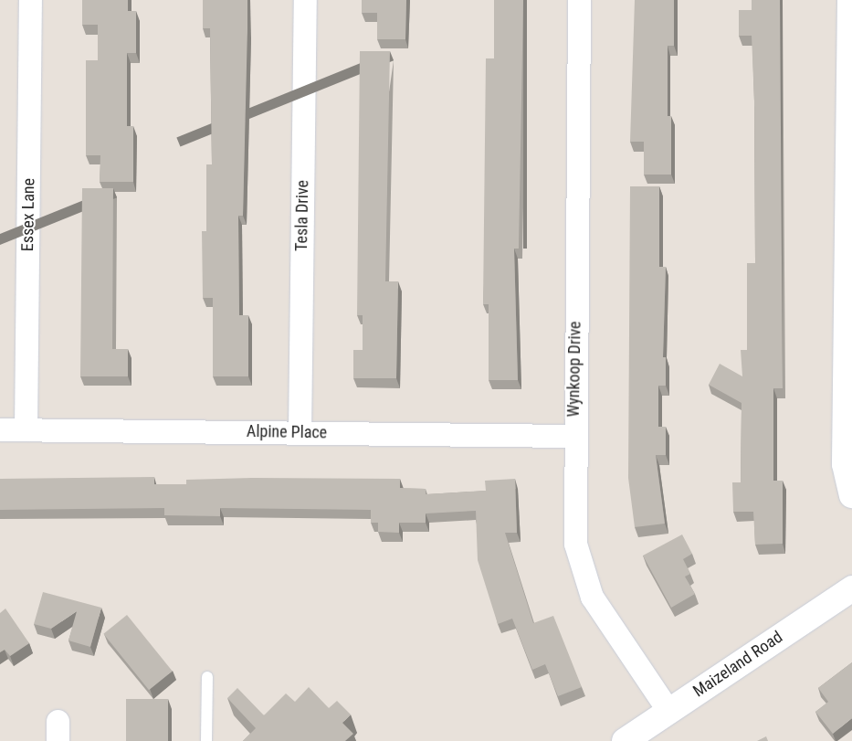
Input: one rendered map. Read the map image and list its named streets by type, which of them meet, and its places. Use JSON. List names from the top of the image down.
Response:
{
  "streets": {
    "main road": ["Maizeland Road"],
    "street": [
      "Essex Lane",
      "Tesla Drive",
      "Wynkoop Drive",
      "Alpine Place"
    ]
  },
  "crossings": [
    ["Essex Lane", "Alpine Place"],
    ["Tesla Drive", "Alpine Place"],
    ["Wynkoop Drive", "Alpine Place"],
    ["Wynkoop Drive", "Maizeland Road"]
  ]
}
